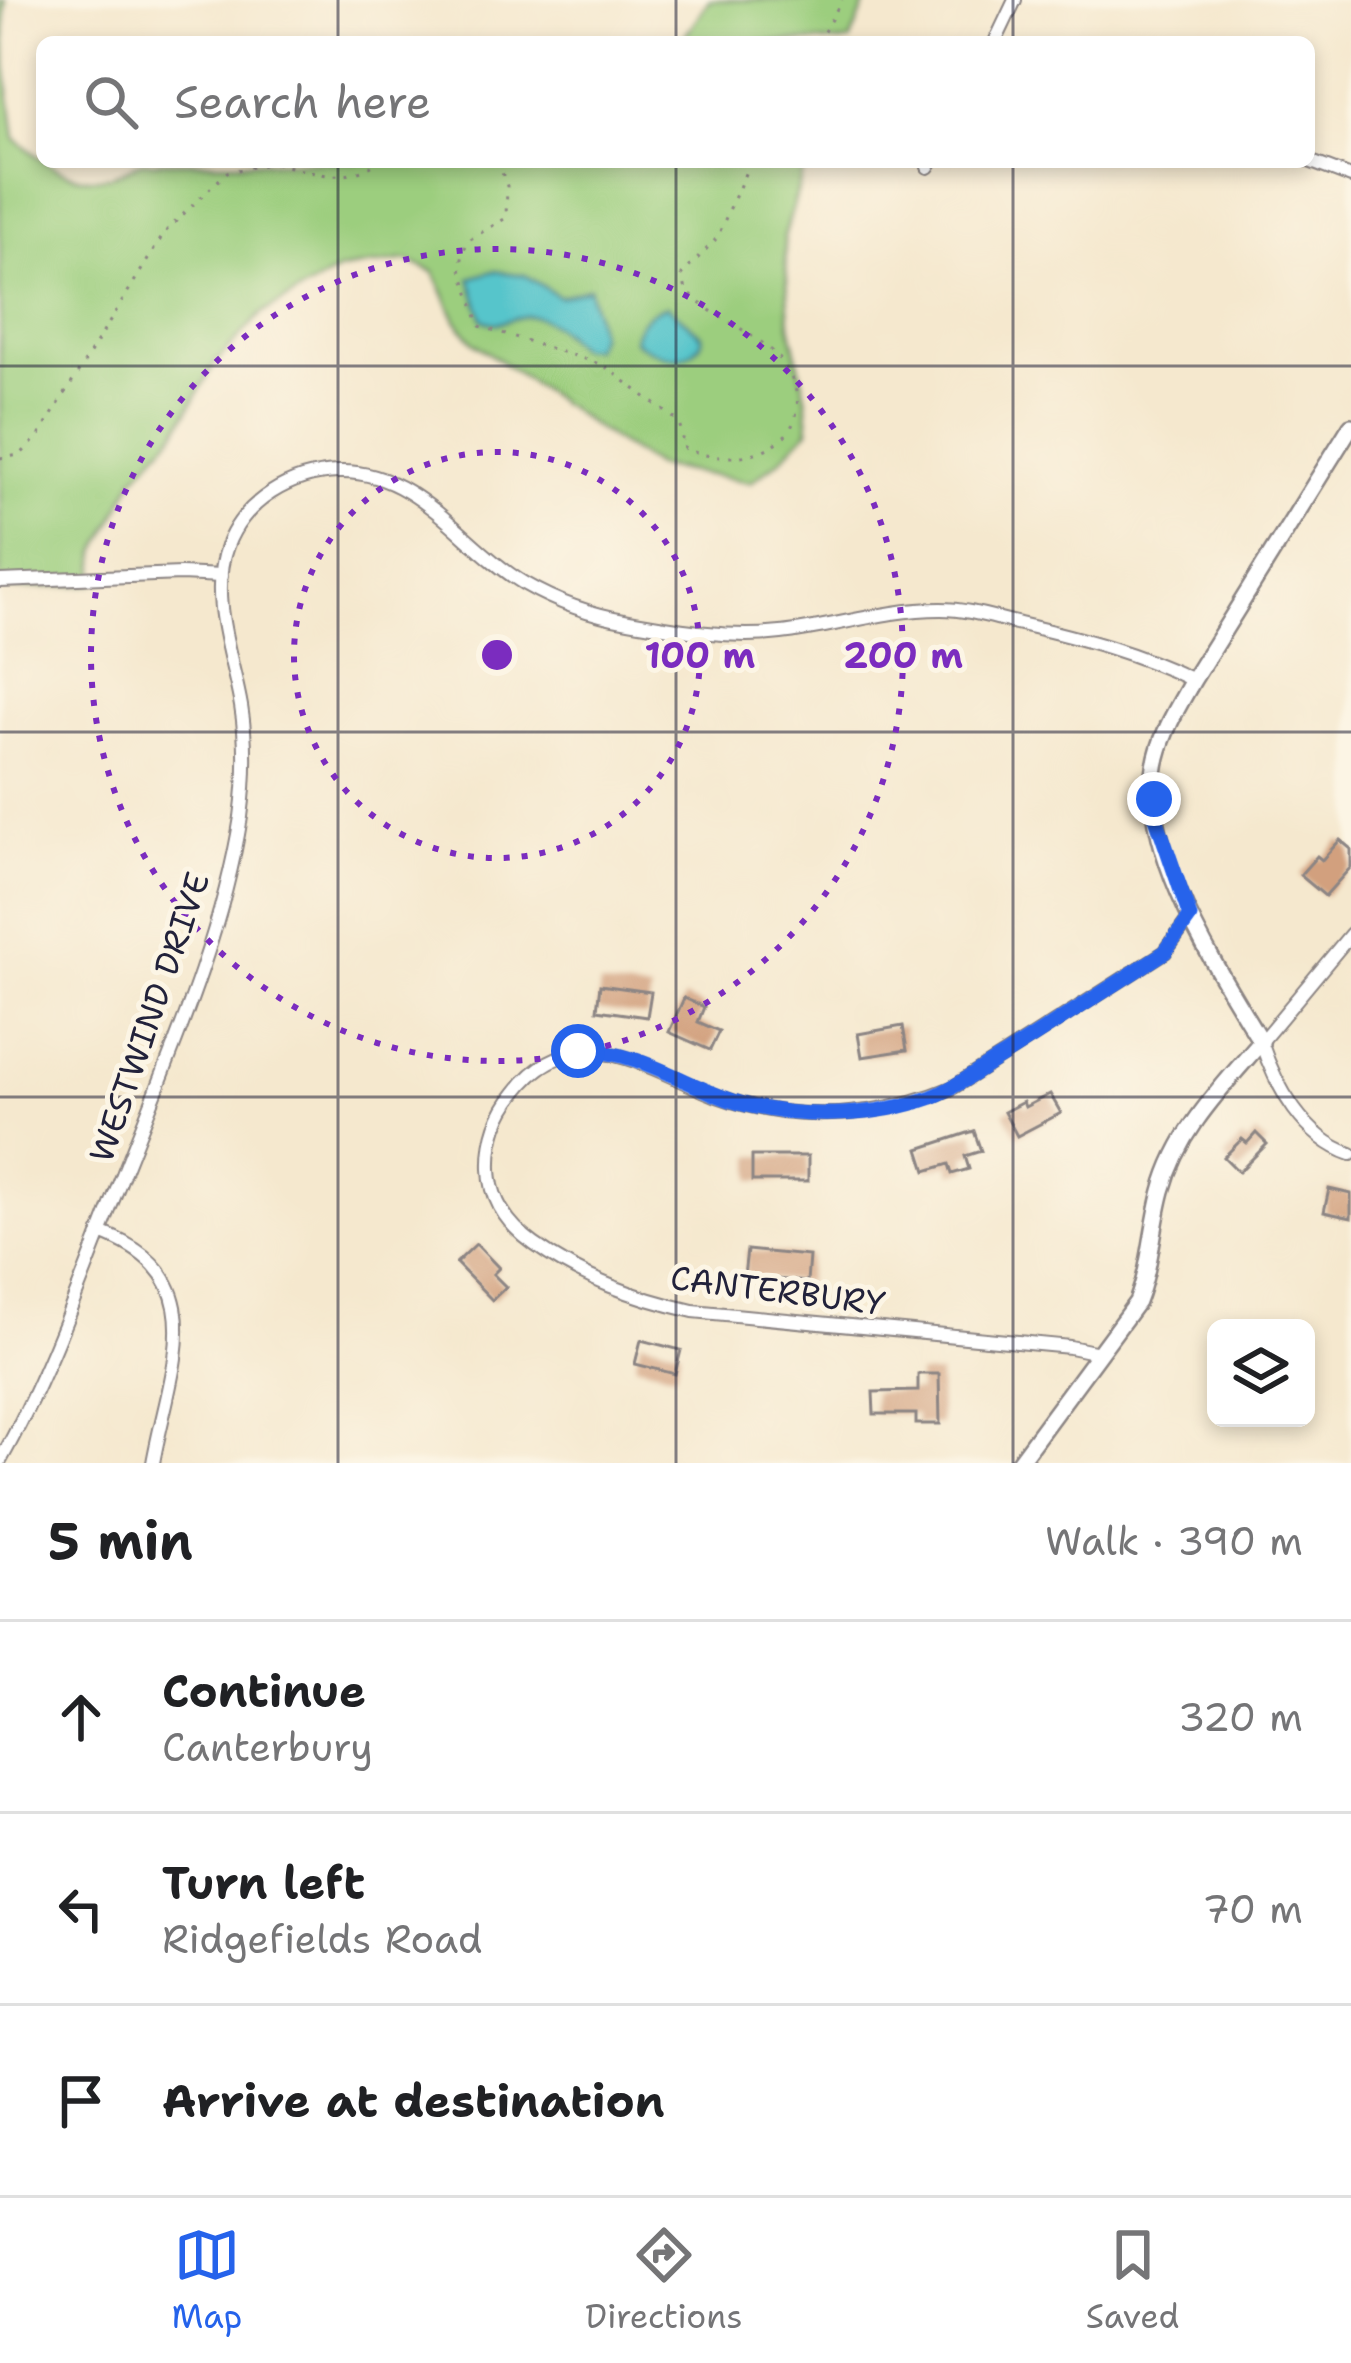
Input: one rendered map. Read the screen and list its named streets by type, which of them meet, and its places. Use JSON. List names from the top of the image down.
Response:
{
  "streets": {
    "street": ["WESTWIND DRIVE", "CANTERBURY"]
  },
  "page": {
    "search": "Search here",
    "heading": ["5 min", "Walk · 390 m"],
    "list": [
      ["Continue", "Canterbury", "320 m"],
      ["Turn left", "Ridgefields Road", "70 m"],
      "Arrive at destination"
    ],
    "nav": ["Map", "Directions", "Saved"]
  },
  "rings": ["100 m", "200 m"]
}
